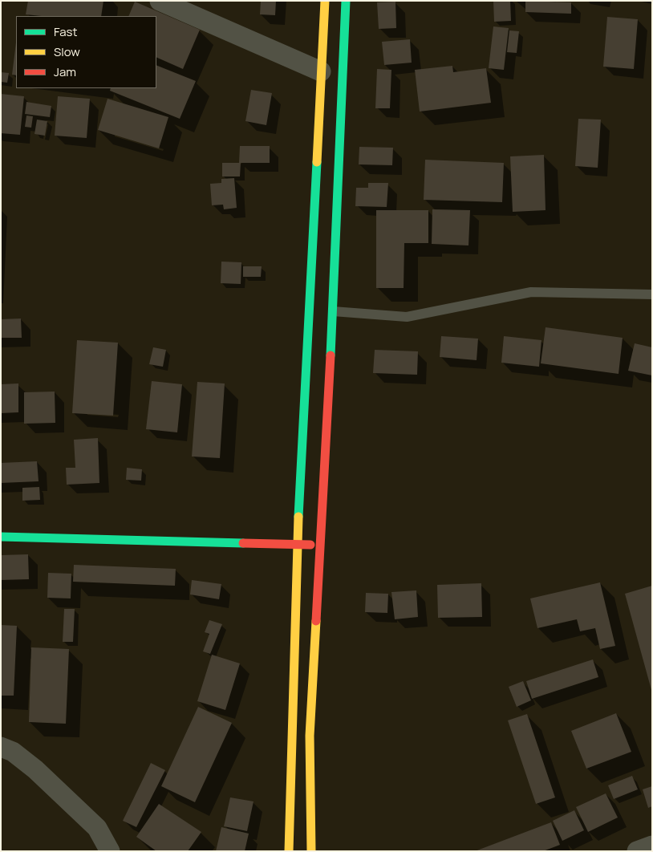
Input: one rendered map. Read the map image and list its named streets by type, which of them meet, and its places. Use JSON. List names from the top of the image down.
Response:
{
  "legend": ["Fast", "Slow", "Jam"]
}
